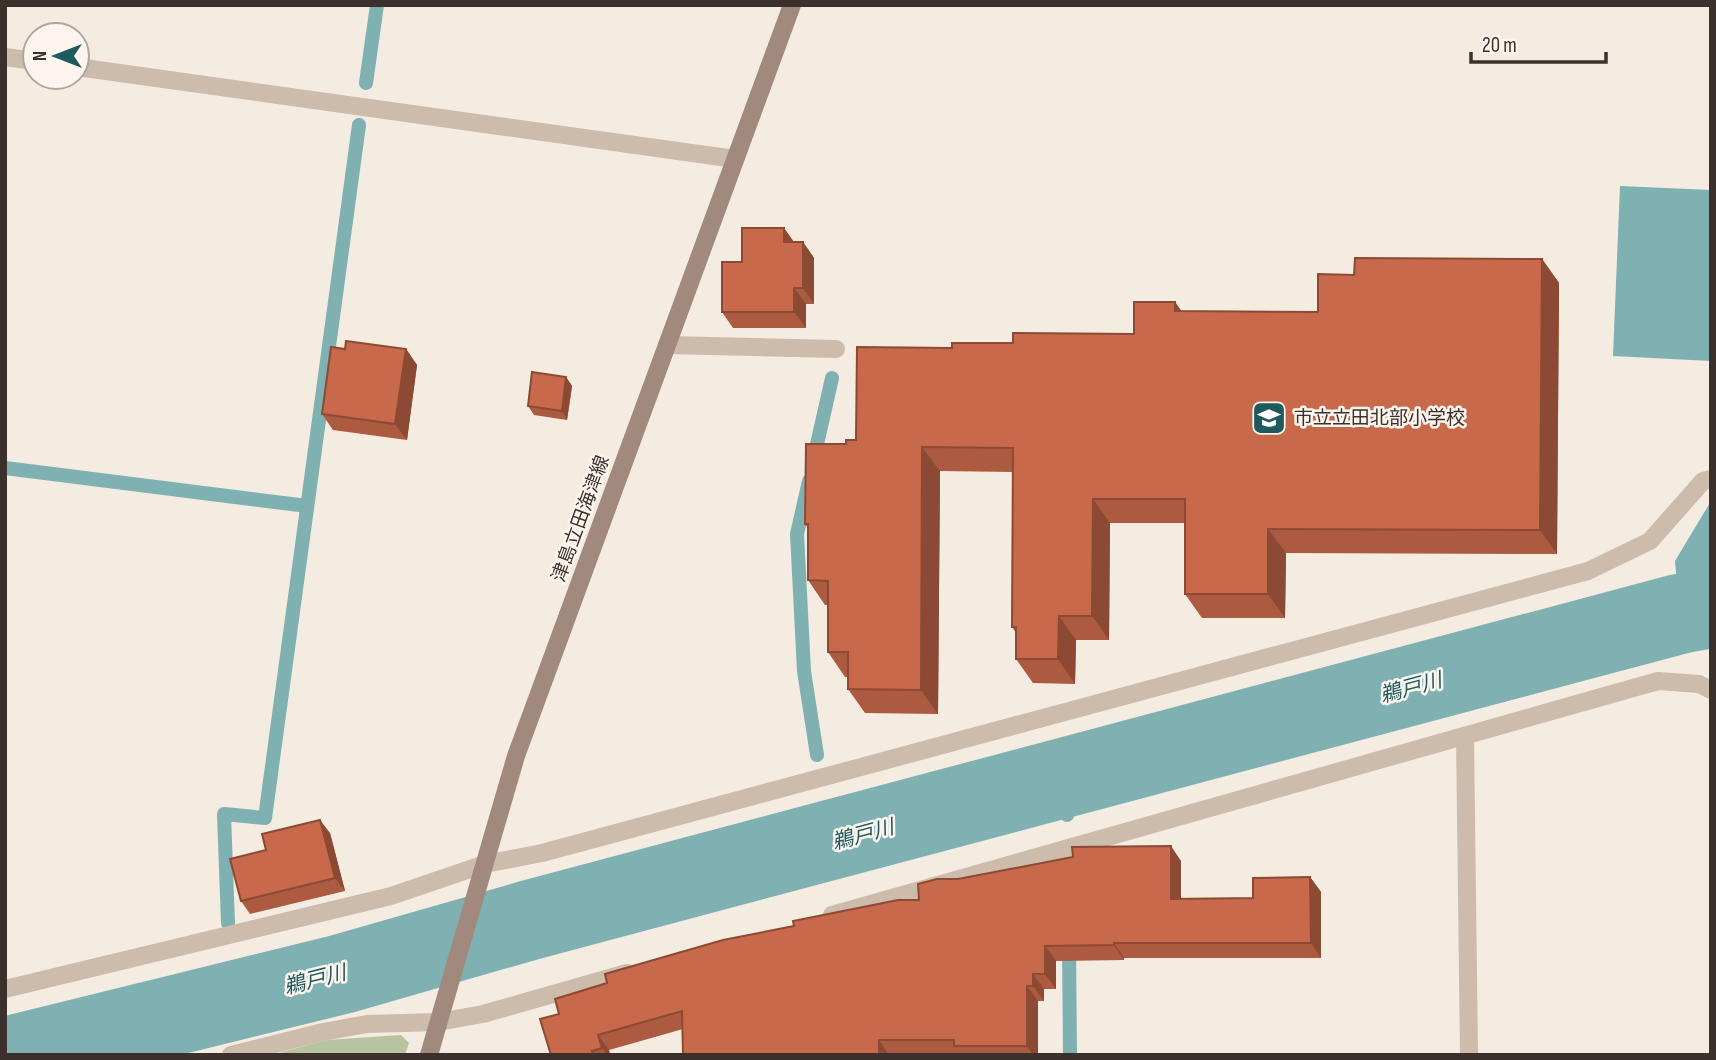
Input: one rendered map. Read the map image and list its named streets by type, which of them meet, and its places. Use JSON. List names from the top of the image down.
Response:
{
  "streets": {
    "main road": ["津島立田海津線"]
  },
  "water": ["鵜戸川"],
  "places": {
    "school or university": ["市立立田北部小学校"]
  },
  "scale_bar": "20 m",
  "north": "left"
}
